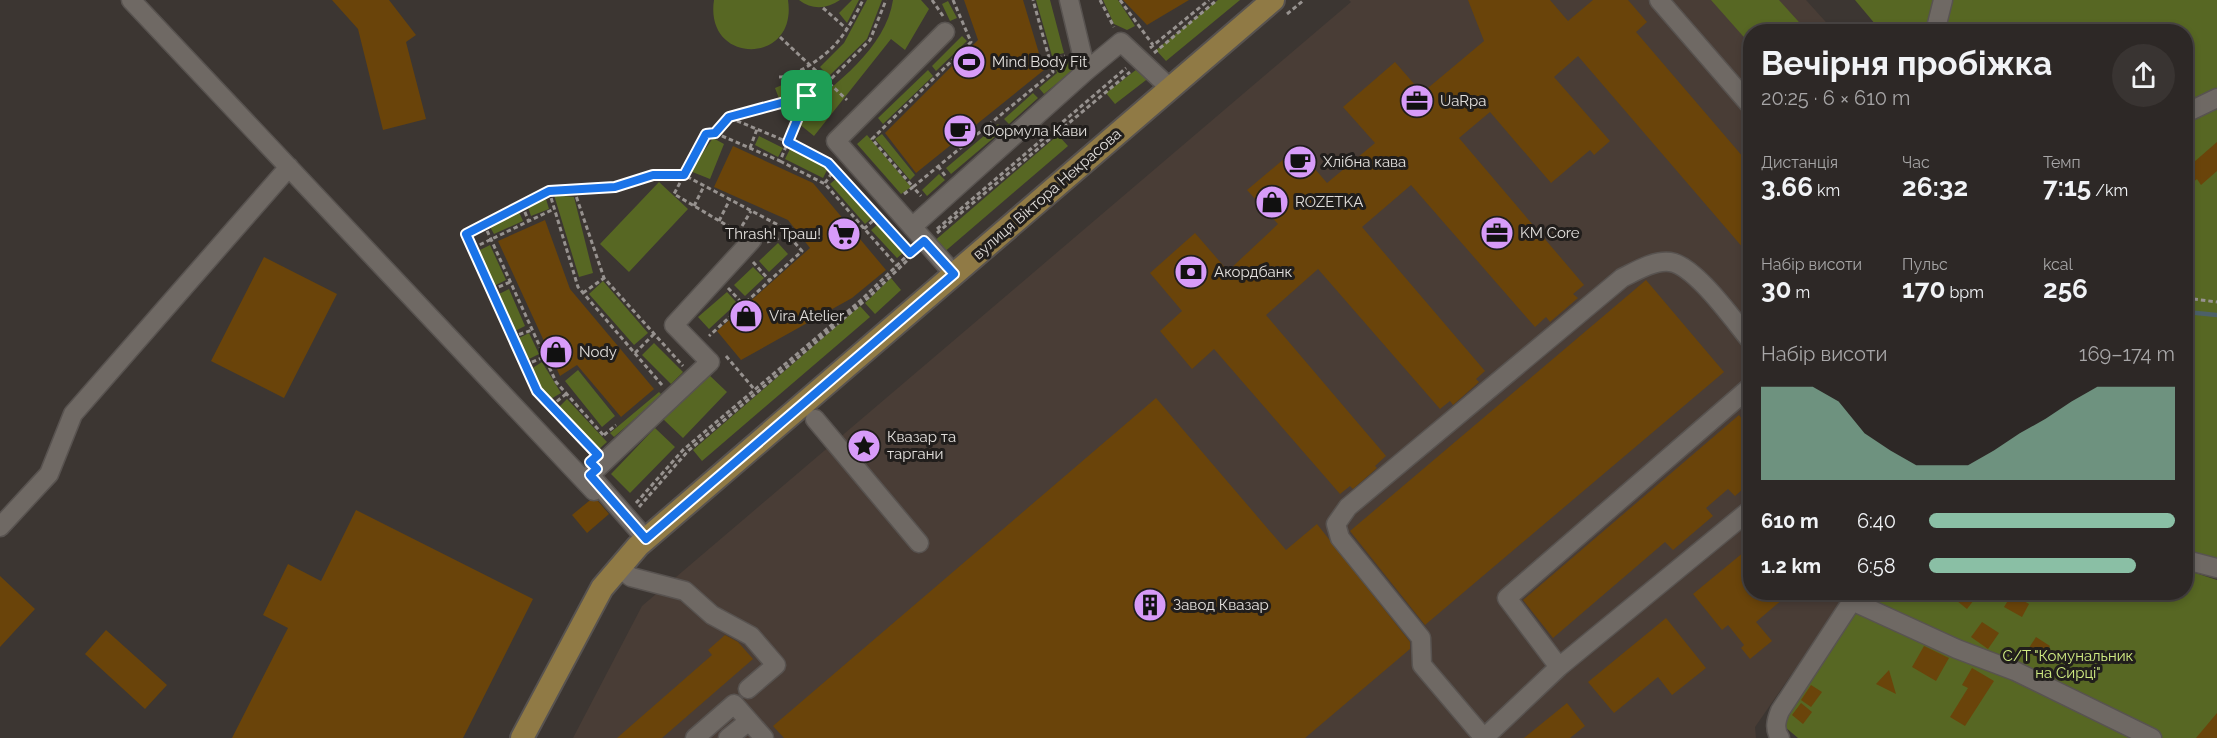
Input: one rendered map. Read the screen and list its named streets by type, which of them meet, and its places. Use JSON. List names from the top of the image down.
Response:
{
  "streets": {
    "main road": ["вулиця Віктора Некрасова"]
  },
  "parks": ["С/Т \"Комунальник на Сирці\""],
  "places": {
    "sports": ["Mind Body Fit"],
    "office": ["UaRpa", "KM Core"],
    "cafe": ["Формула Кави", "Хлібна кава"],
    "shop": ["ROZETKA", "Vira Atelier", "Nody"],
    "supermarket": ["Thrash! Траш!"],
    "bank": ["Акордбанк"],
    "place": ["Квазар та таргани"],
    "building": ["Завод Квазар"]
  },
  "page": {
    "heading": ["Вечірня пробіжка", "20:25 · 6 × 610 m"],
    "stats": [
      ["Дистанція", "3.66 km"],
      ["Час", "26:32"],
      ["Темп", "7:15 /km"],
      ["Набір висоти", "30 m"],
      ["Пульс", "170 bpm"],
      ["kcal", "256"]
    ],
    "chart": ["Набір висоти", "169–174 m"],
    "list": [
      {
        "name": "610 m",
        "note": "6:40"
      },
      {
        "name": "1.2 km",
        "note": "6:58"
      }
    ]
  }
}
